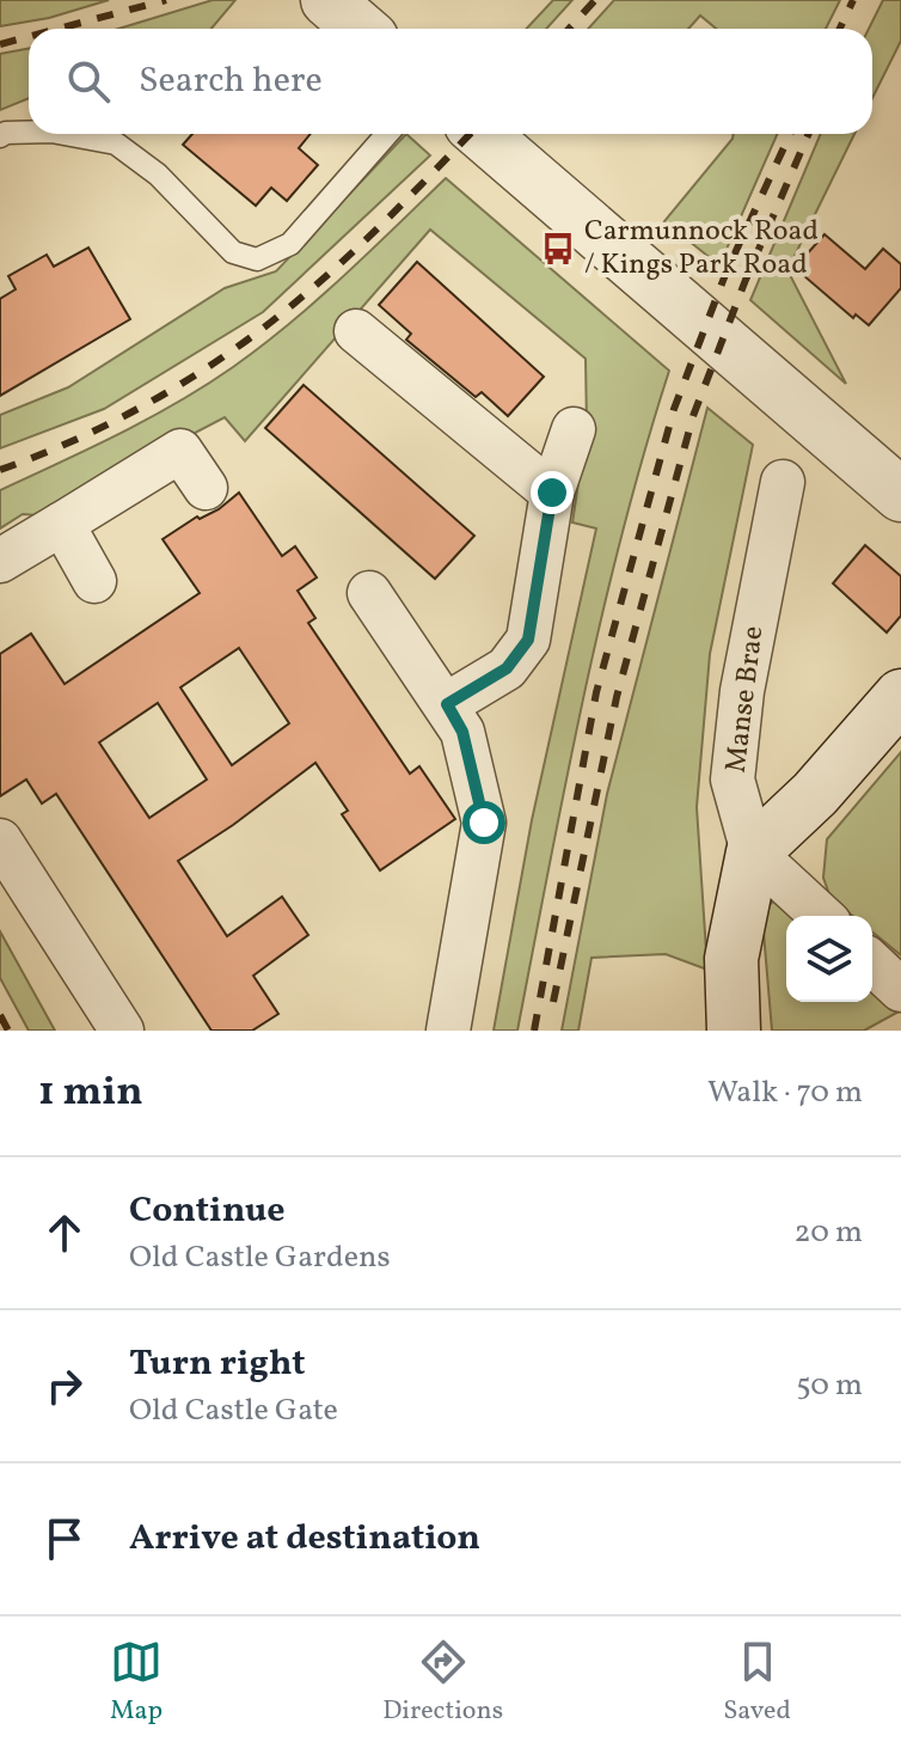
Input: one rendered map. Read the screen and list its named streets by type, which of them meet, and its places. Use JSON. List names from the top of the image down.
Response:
{
  "streets": {
    "street": ["Manse Brae"]
  },
  "places": {
    "bus stop": ["Carmunnock Road / Kings Park Road"]
  },
  "page": {
    "search": "Search here",
    "heading": ["1 min", "Walk · 70 m"],
    "list": [
      ["Continue", "Old Castle Gardens", "20 m"],
      ["Turn right", "Old Castle Gate", "50 m"],
      "Arrive at destination"
    ],
    "nav": ["Map", "Directions", "Saved"]
  }
}
